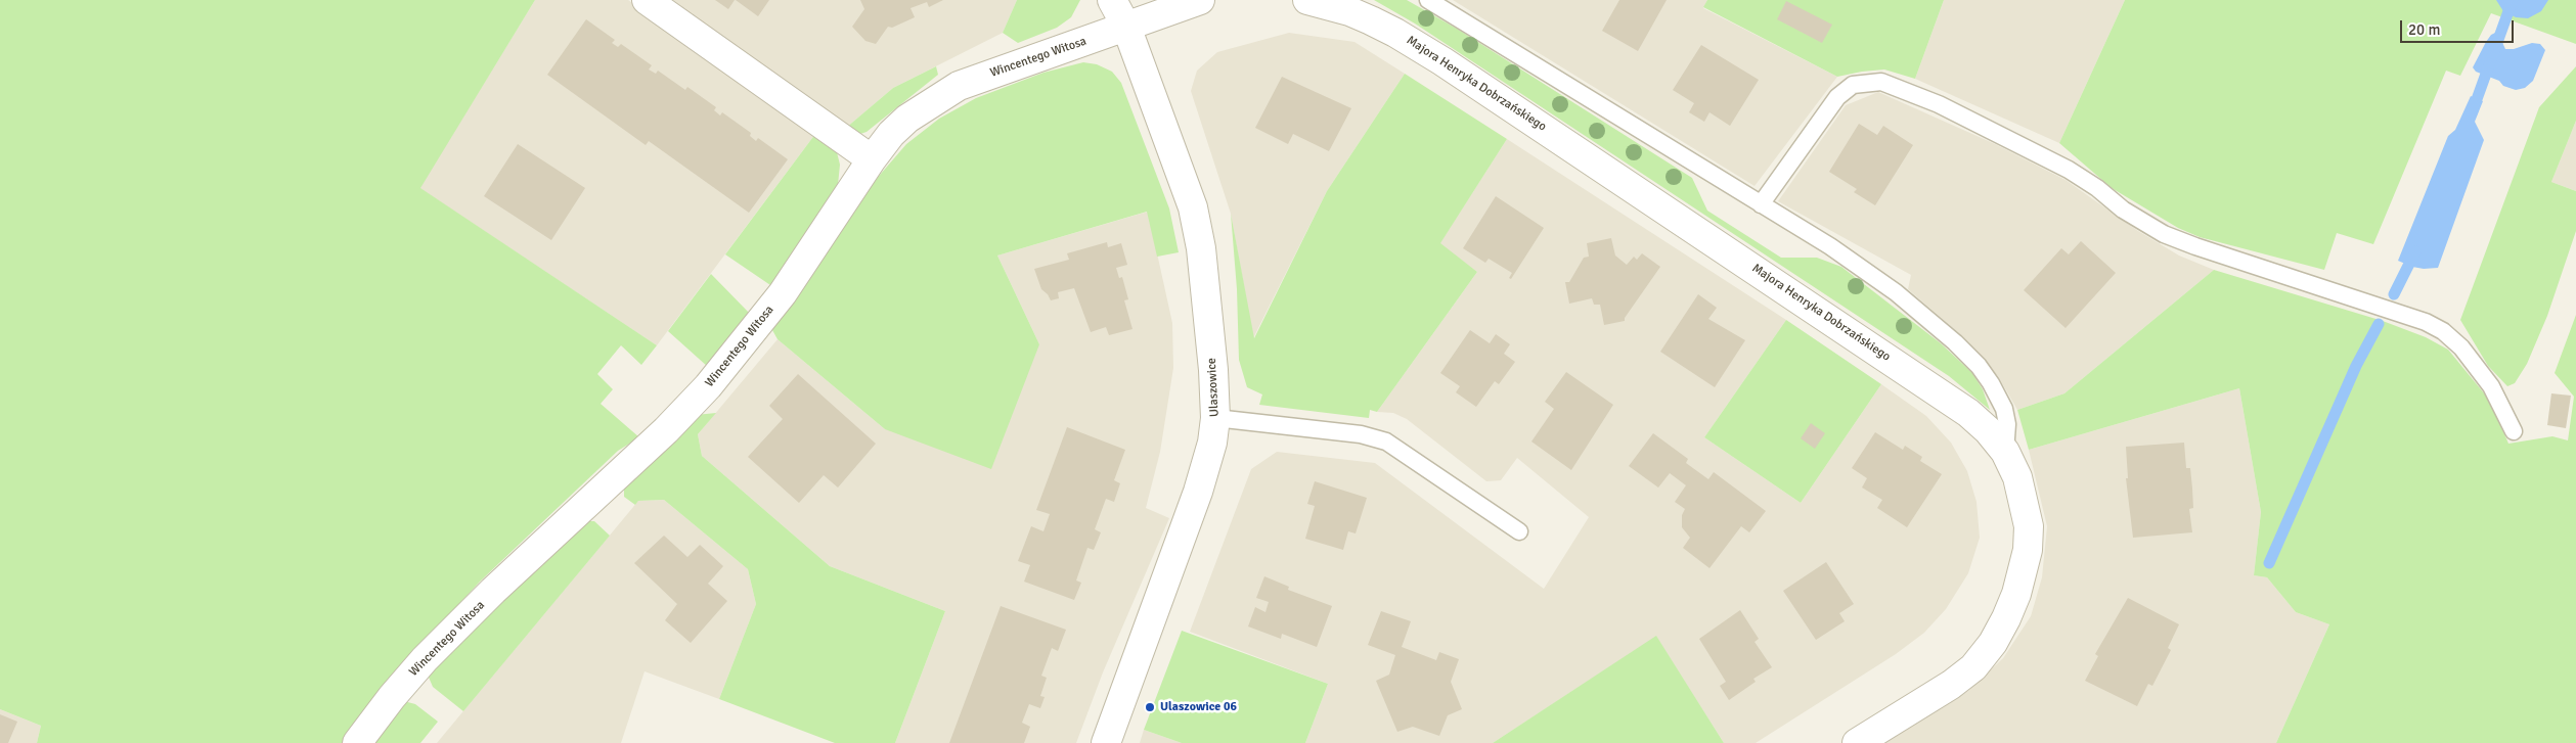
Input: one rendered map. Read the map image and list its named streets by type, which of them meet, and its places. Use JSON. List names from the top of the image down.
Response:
{
  "streets": {
    "street": ["Wincentego Witosa", "Majora Henryka Dobrzańskiego", "Ulaszowice"]
  },
  "crossings": [
    ["Wincentego Witosa", "Ulaszowice"]
  ],
  "places": ["Ulaszowice 06"],
  "scale_bar": "20 m"
}
